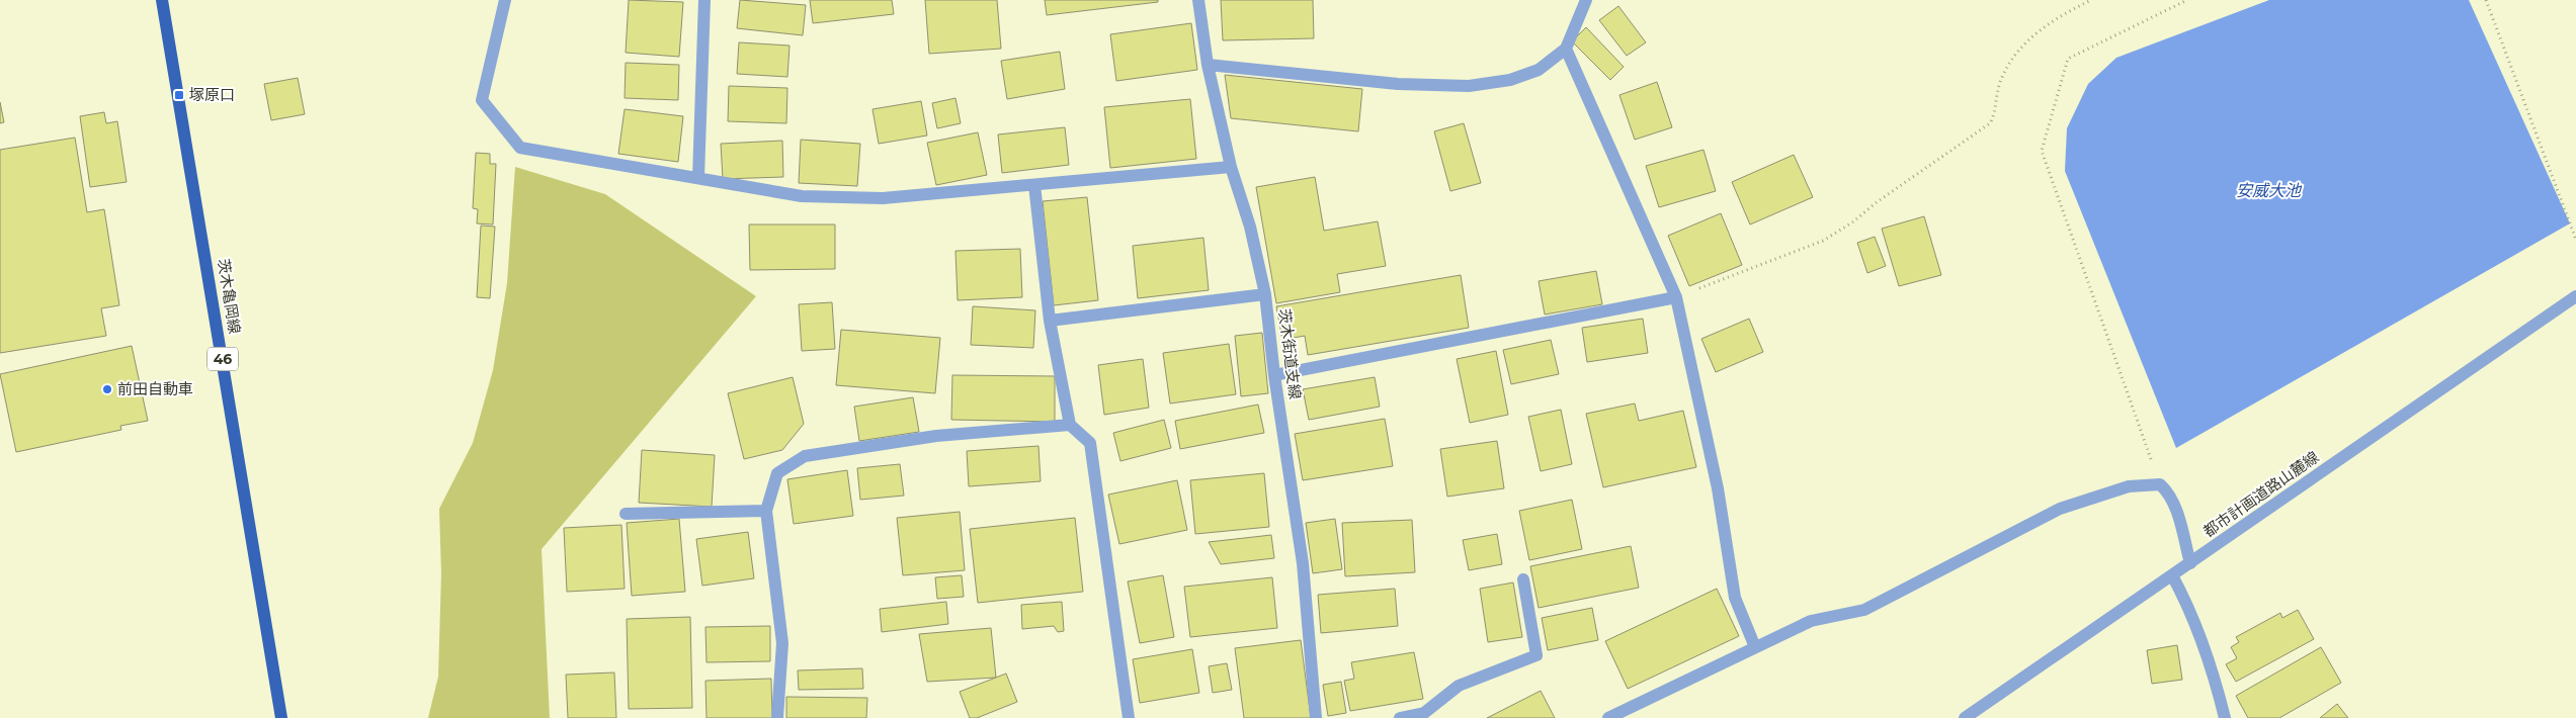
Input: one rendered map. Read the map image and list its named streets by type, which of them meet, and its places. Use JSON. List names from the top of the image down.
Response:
{
  "streets": {
    "main road": ["茨木亀岡線", "46"],
    "street": ["茨木街道支線", "都市計画道路山麓線"]
  },
  "water": ["安威大池"],
  "places": {
    "transit": ["塚原口"],
    "other": ["前田自動車"]
  }
}
